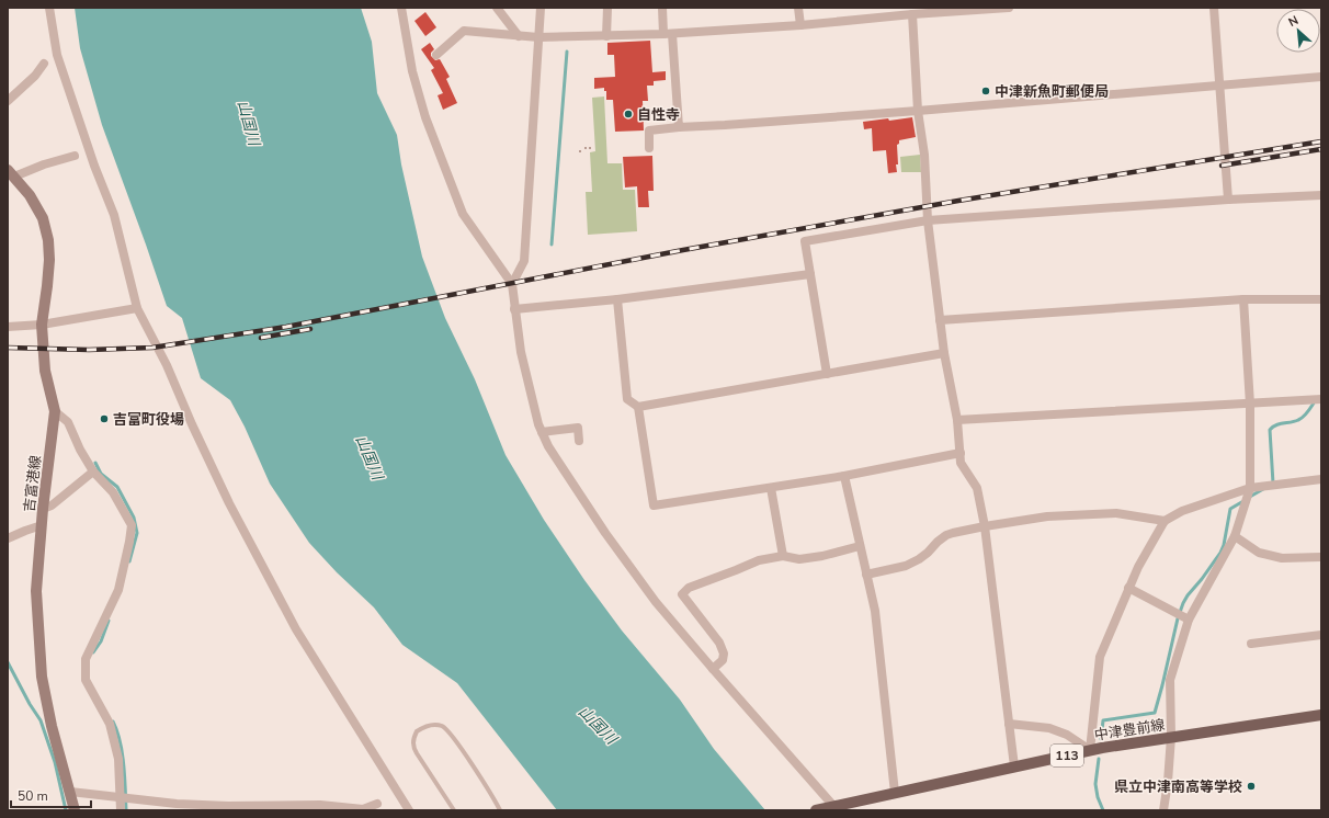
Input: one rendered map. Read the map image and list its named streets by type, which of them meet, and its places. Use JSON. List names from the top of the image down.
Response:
{
  "streets": {
    "main road": ["吉富港線", "中津豊前線", "113"]
  },
  "water": ["山国川"],
  "places": [
    "中津新魚町郵便局",
    "自性寺",
    "吉富町役場",
    "県立中津南高等学校"
  ],
  "scale_bar": "50 m",
  "north": "top left"
}
